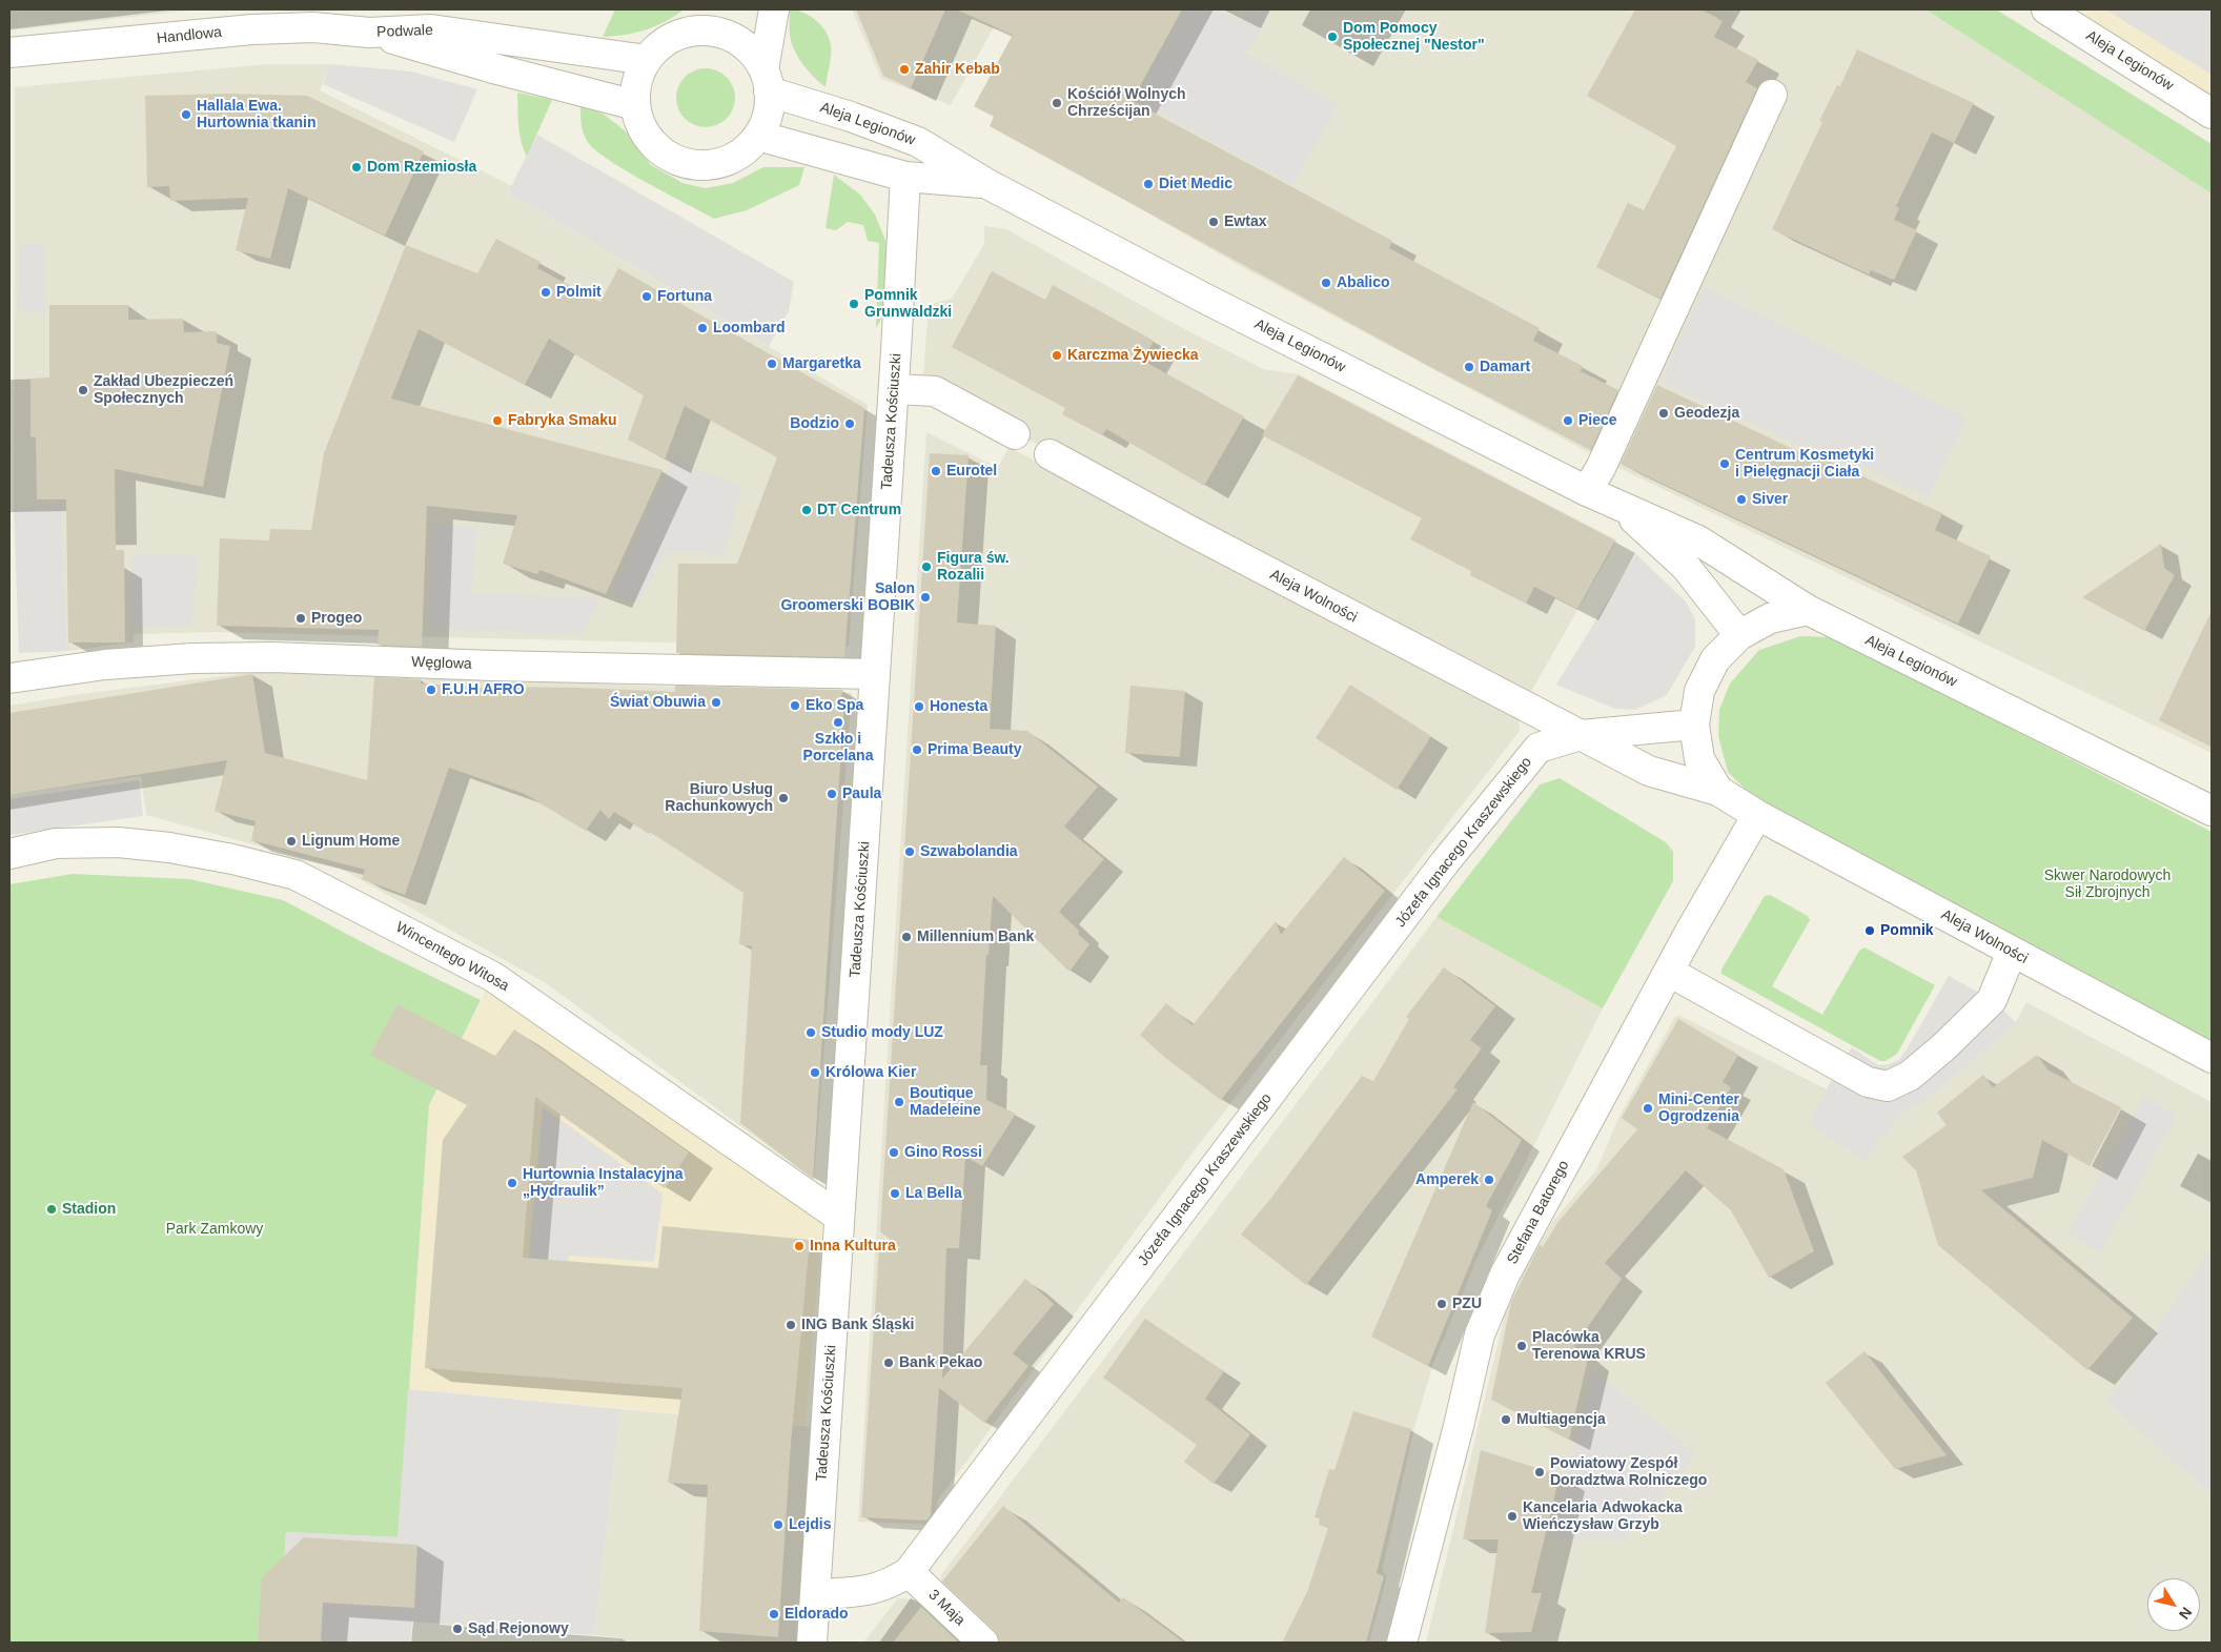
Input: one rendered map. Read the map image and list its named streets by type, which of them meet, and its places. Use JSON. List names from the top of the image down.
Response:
{
  "streets": {
    "street": [
      "Podwale",
      "Handlowa",
      "Aleja Legionów",
      "Tadeusza Kościuszki",
      "Aleja Wolności",
      "Węglowa",
      "Józefa Ignacego Kraszewskiego",
      "Wincentego Witosa",
      "Stefana Batorego",
      "3 Maja"
    ]
  },
  "crossings": [
    ["Podwale", "Handlowa"],
    ["Podwale", "Aleja Legionów"],
    ["Aleja Legionów", "Tadeusza Kościuszki"],
    ["Tadeusza Kościuszki", "Węglowa"],
    ["Tadeusza Kościuszki", "Józefa Ignacego Kraszewskiego"],
    ["Tadeusza Kościuszki", "Wincentego Witosa"],
    ["Aleja Wolności", "Józefa Ignacego Kraszewskiego"],
    ["Aleja Wolności", "Stefana Batorego"],
    ["Józefa Ignacego Kraszewskiego", "3 Maja"]
  ],
  "parks": ["Skwer Narodowych Sił Zbrojnych", "Park Zamkowy"],
  "places": [
    "Dom Pomocy Społecznej \"Nestor\"",
    "Zahir Kebab",
    "Kościół Wolnych Chrześcijan",
    "Hallala Ewa. Hurtownia tkanin",
    "Dom Rzemiosła",
    "Diet Medic",
    "Ewtax",
    "Abalico",
    "Polmit",
    "Fortuna",
    "Pomnik Grunwaldzki",
    "Loombard",
    "Karczma Żywiecka",
    "Margaretka",
    "Damart",
    "Zakład Ubezpieczeń Społecznych",
    "Geodezja",
    "Fabryka Smaku",
    "Piece",
    "Bodzio",
    "Centrum Kosmetyki i Pielęgnacji Ciała",
    "Eurotel",
    "Siver",
    "DT Centrum",
    "Figura św. Rozalii",
    "Salon Groomerski BOBIK",
    "Progeo",
    "F.U.H AFRO",
    "Świat Obuwia",
    "Eko Spa",
    "Honesta",
    "Szkło i Porcelana",
    "Prima Beauty",
    "Paula",
    "Biuro Usług Rachunkowych",
    "Lignum Home",
    "Szwabolandia",
    "Pomnik",
    "Millennium Bank",
    "Studio mody LUZ",
    "Królowa Kier",
    "Boutique Madeleine",
    "Mini-Center Ogrodzenia",
    "Gino Rossi",
    "Amperek",
    "Hurtownia Instalacyjna „Hydraulik”",
    "La Bella",
    "Stadion",
    "Inna Kultura",
    "PZU",
    "ING Bank Śląski",
    "Placówka Terenowa KRUS",
    "Bank Pekao",
    "Multiagencja",
    "Powiatowy Zespół Doradztwa Rolniczego",
    "Kancelaria Adwokacka Wieńczysław Grzyb",
    "Lejdis",
    "Eldorado",
    "Sąd Rejonowy"
  ],
  "north": "bottom right"
}
